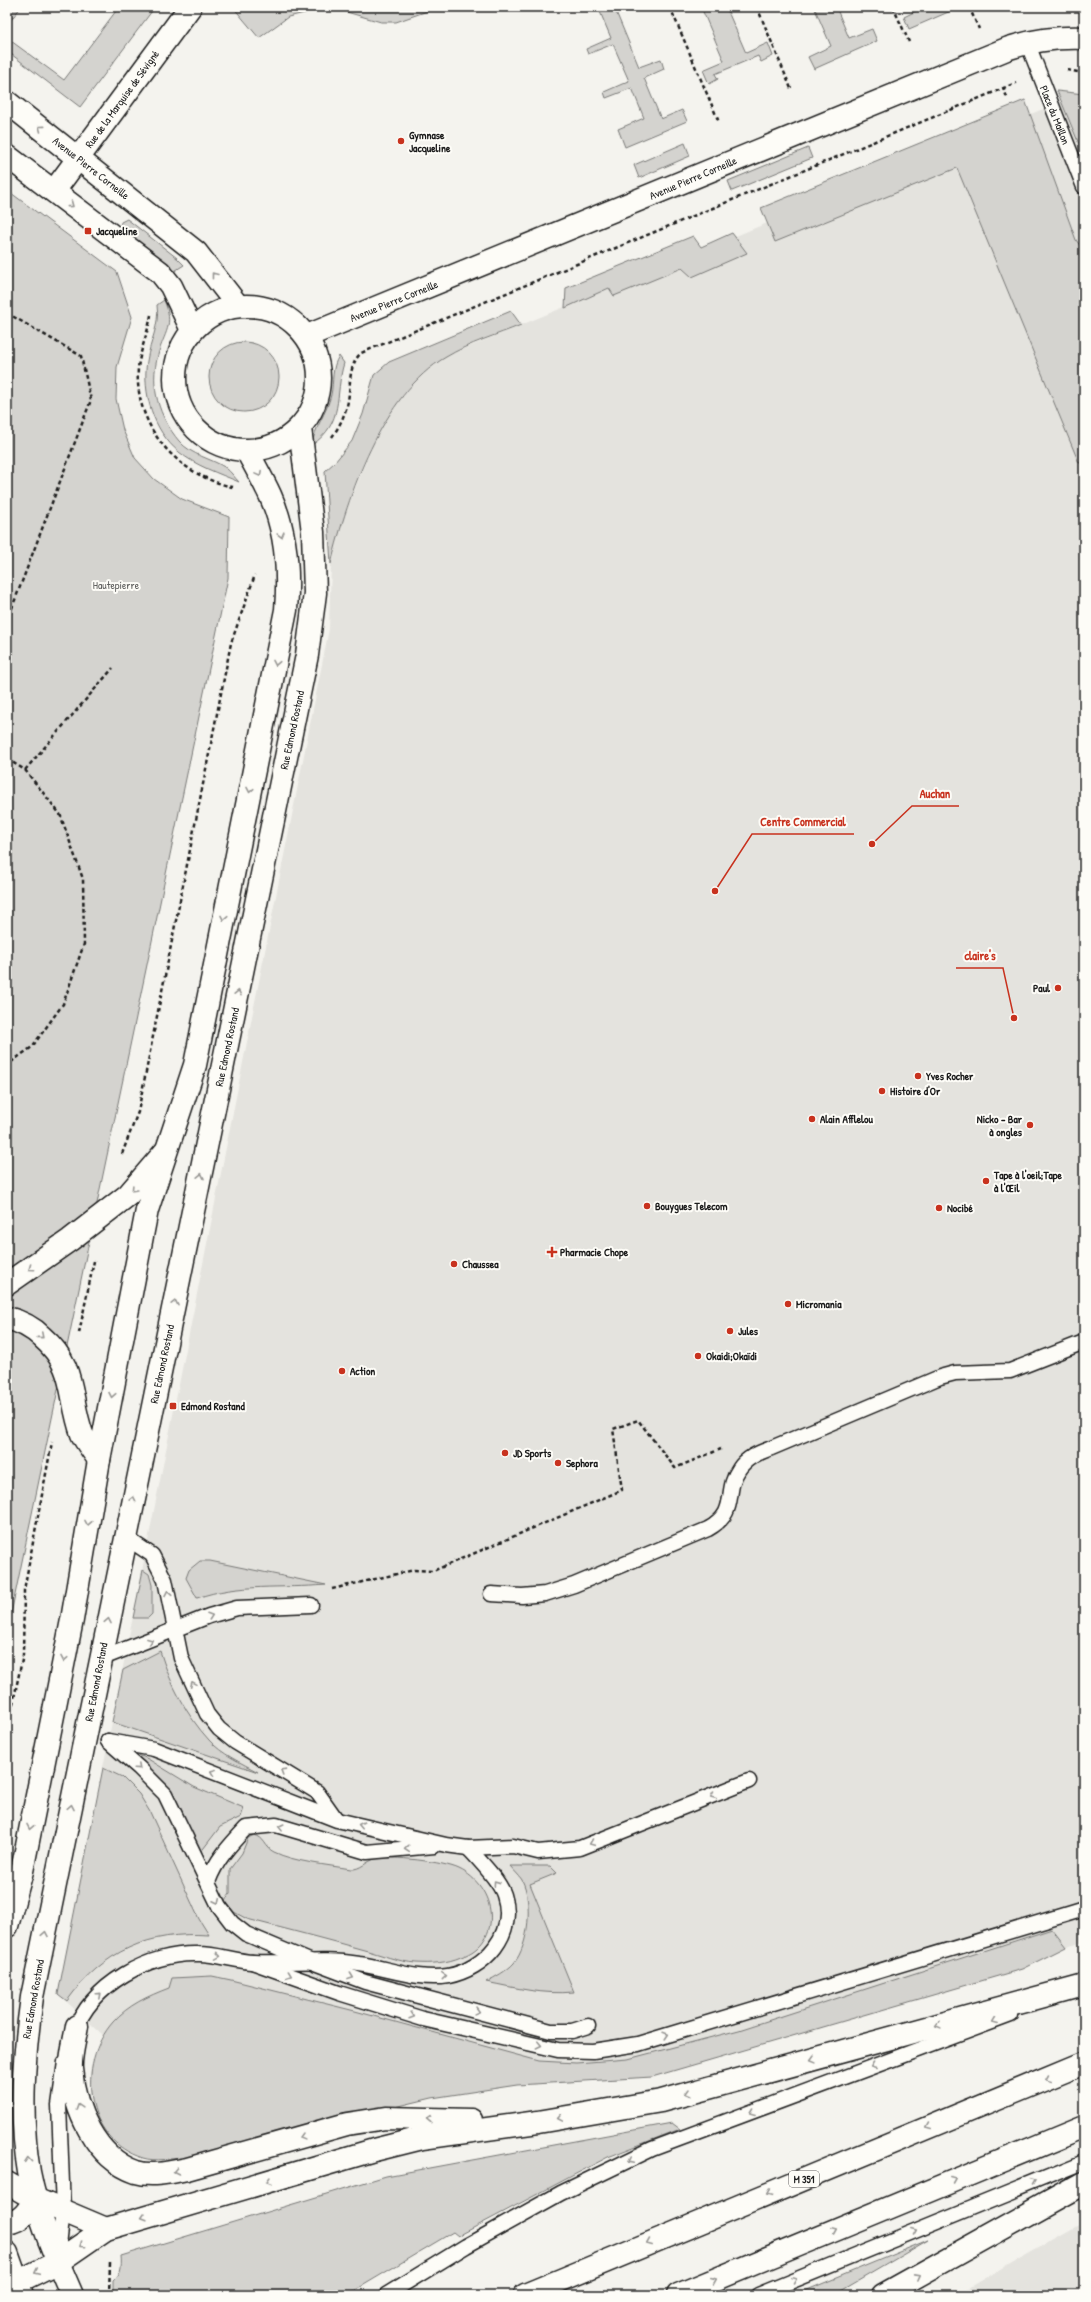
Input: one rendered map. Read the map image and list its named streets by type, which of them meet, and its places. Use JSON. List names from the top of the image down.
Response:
{
  "streets": {
    "main road": [
      "Rue de la Marquise de Sévigné",
      "Avenue Pierre Corneille",
      "Rue Edmond Rostand",
      "M 351"
    ],
    "lane": ["Place du Maillon"]
  },
  "crossings": [
    ["Rue de la Marquise de Sévigné", "Avenue Pierre Corneille"],
    ["Place du Maillon", "Avenue Pierre Corneille"]
  ],
  "parks": ["Hautepierre"],
  "places": {
    "other": [
      "Gymnase Jacqueline",
      "Auchan",
      "Centre Commercial",
      "Paul",
      "claire's",
      "Yves Rocher",
      "Histoire d'Or",
      "Alain Afflelou",
      "Nicko - Bar à ongles",
      "Tape à l'oeil;Tape à l'Œil",
      "Bouygues Telecom",
      "Nocibé",
      "Chaussea",
      "Micromania",
      "Jules",
      "Okaidi;Okaïdi",
      "Action",
      "JD Sports",
      "Sephora"
    ],
    "transit": ["Jacqueline", "Edmond Rostand"],
    "health": ["Pharmacie Chope"]
  }
}
